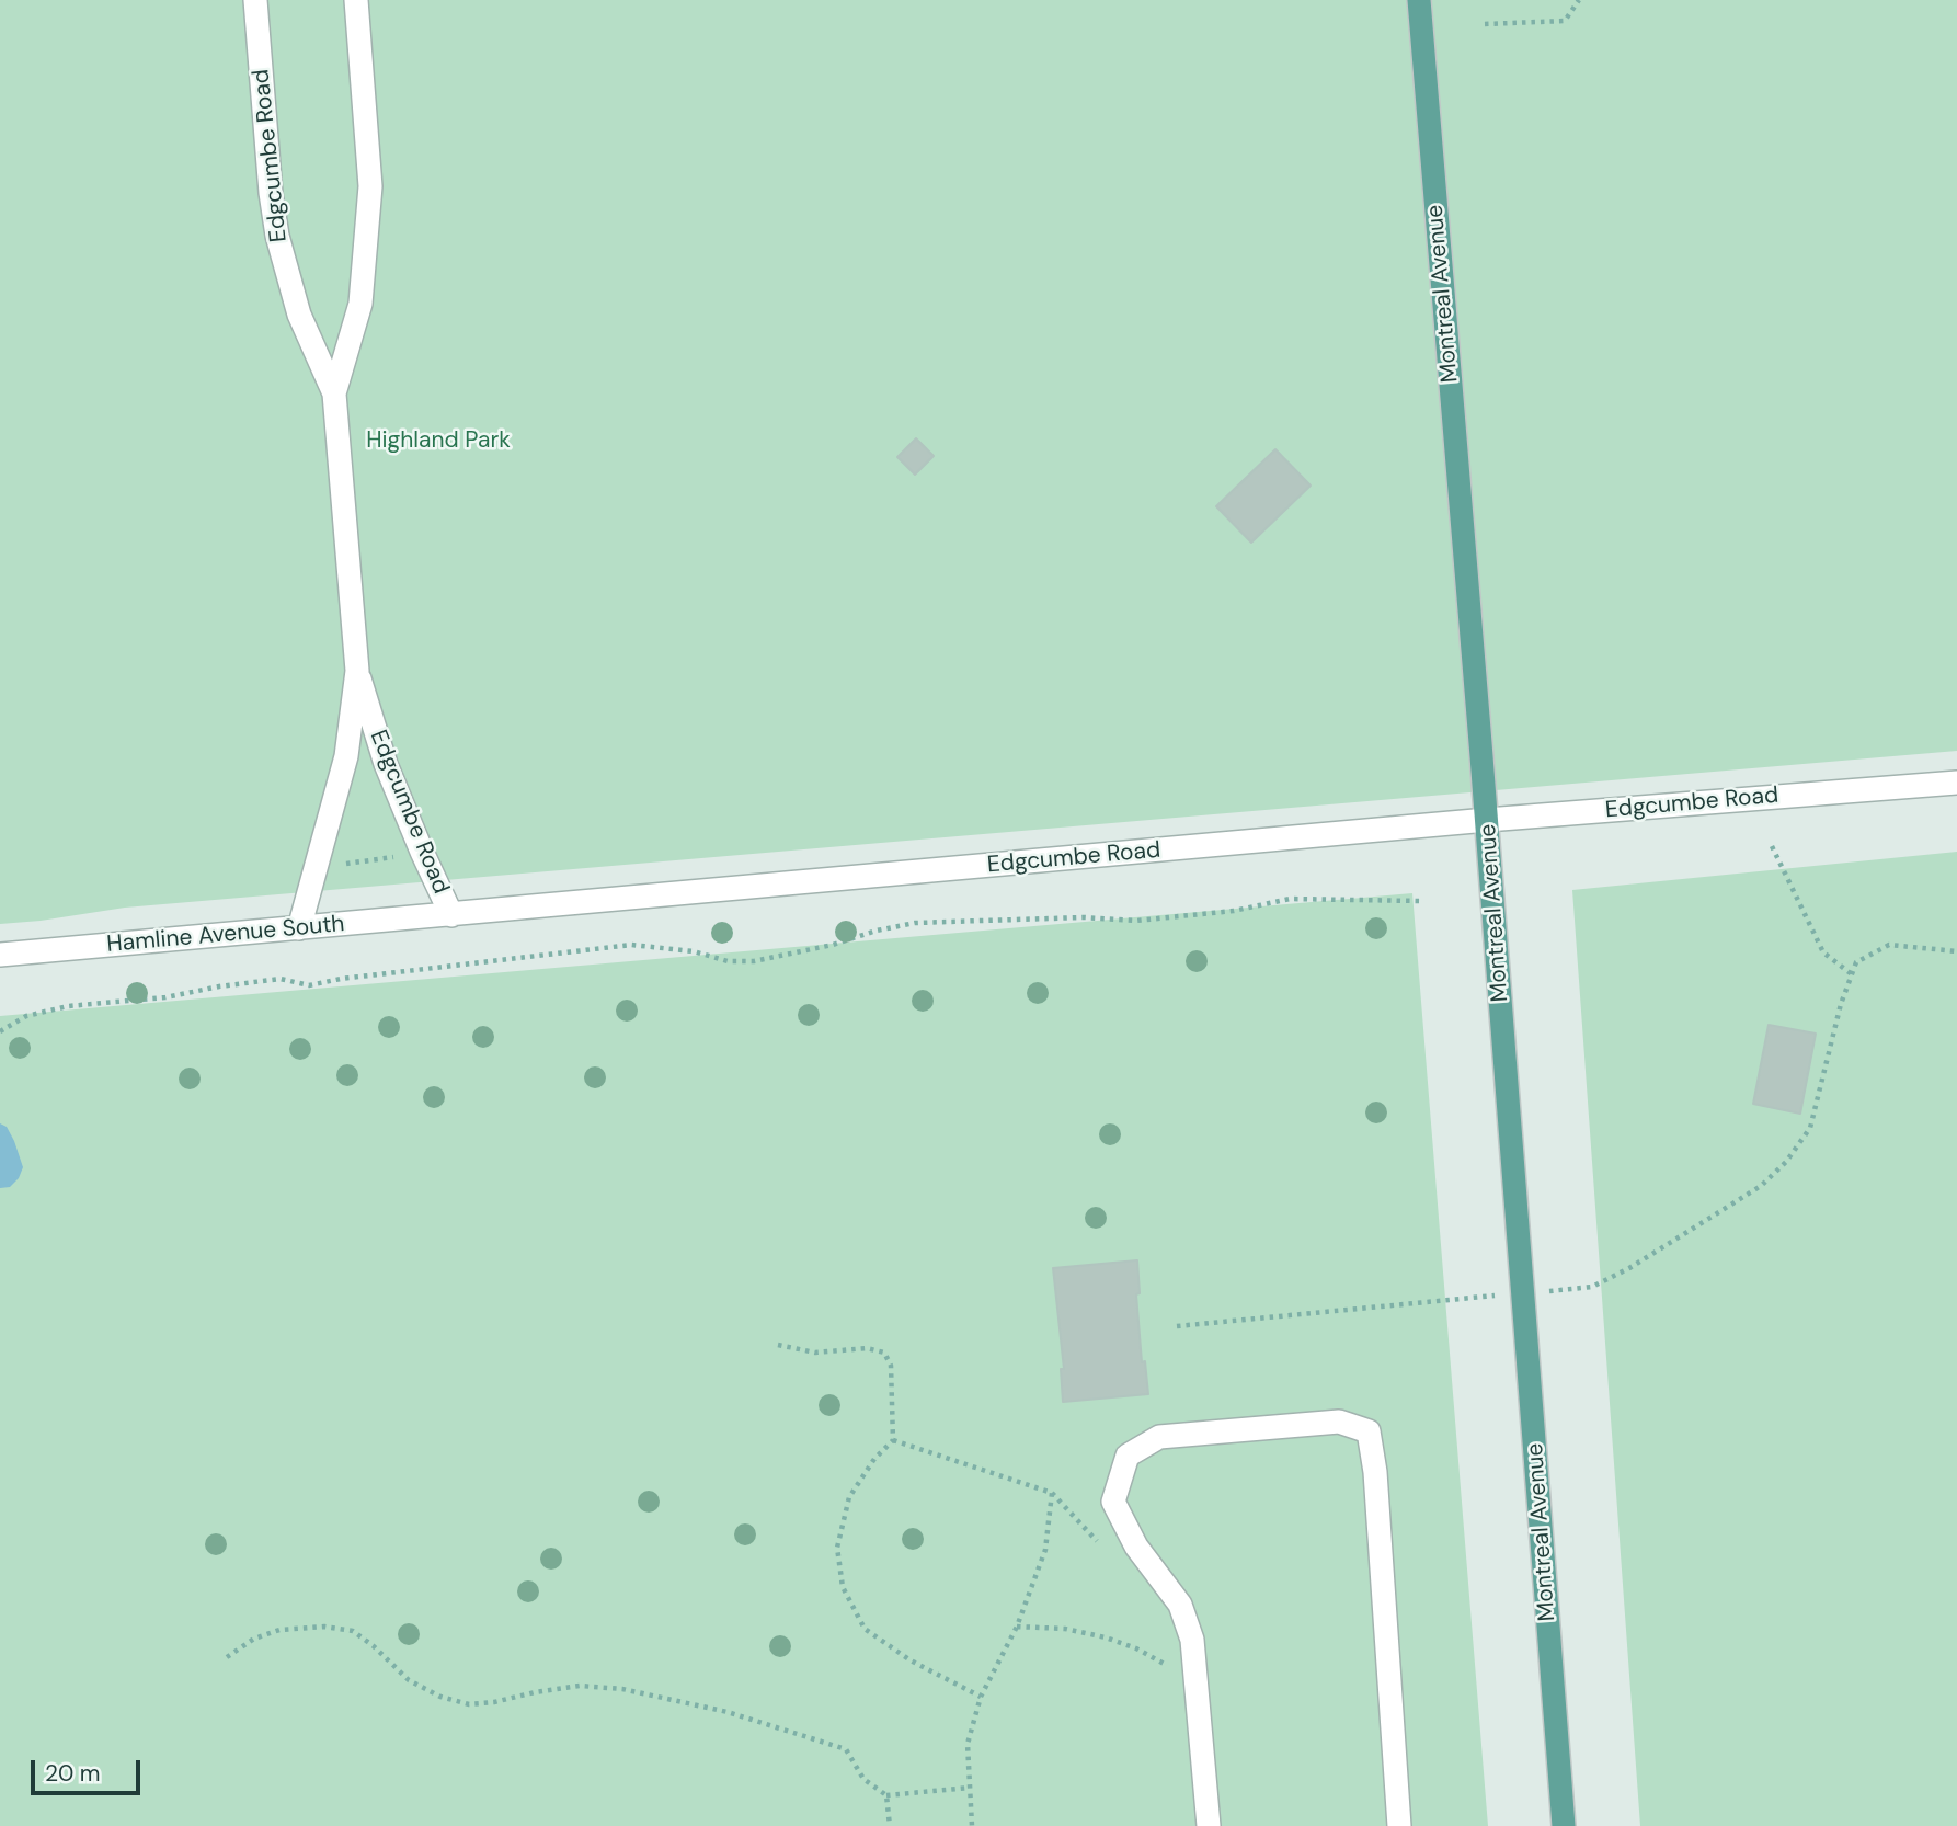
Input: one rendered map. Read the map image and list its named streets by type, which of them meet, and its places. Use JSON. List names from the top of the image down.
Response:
{
  "streets": {
    "main road": ["Montreal Avenue"],
    "street": ["Edgcumbe Road", "Hamline Avenue South"]
  },
  "crossings": [
    ["Edgcumbe Road", "Montreal Avenue"],
    ["Edgcumbe Road", "Hamline Avenue South"]
  ],
  "parks": ["Highland Park"],
  "scale_bar": "20 m"
}
